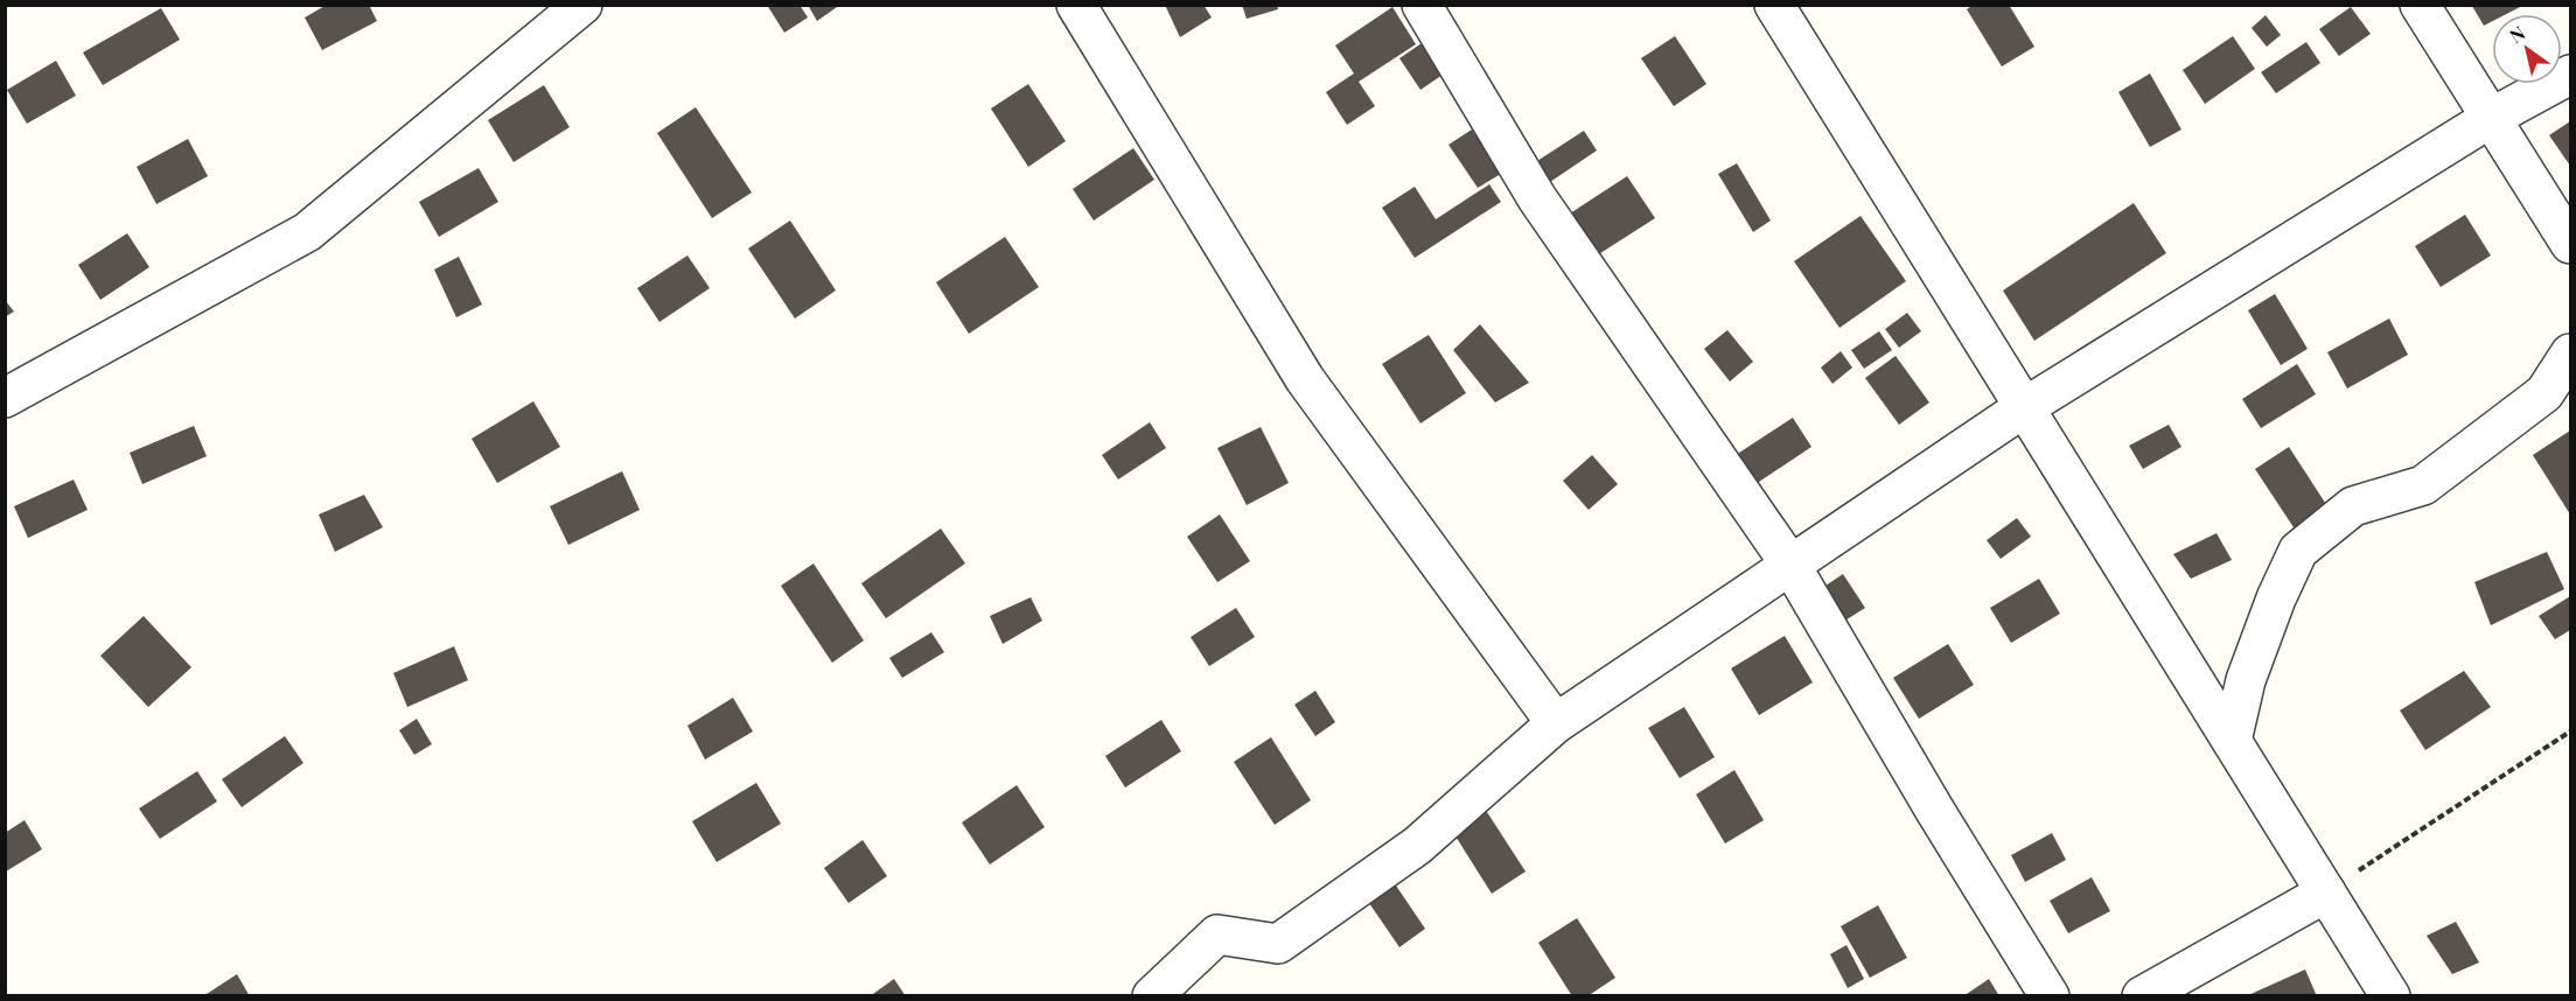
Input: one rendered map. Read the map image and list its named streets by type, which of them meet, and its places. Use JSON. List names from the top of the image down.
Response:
{
  "north": "top left"
}
